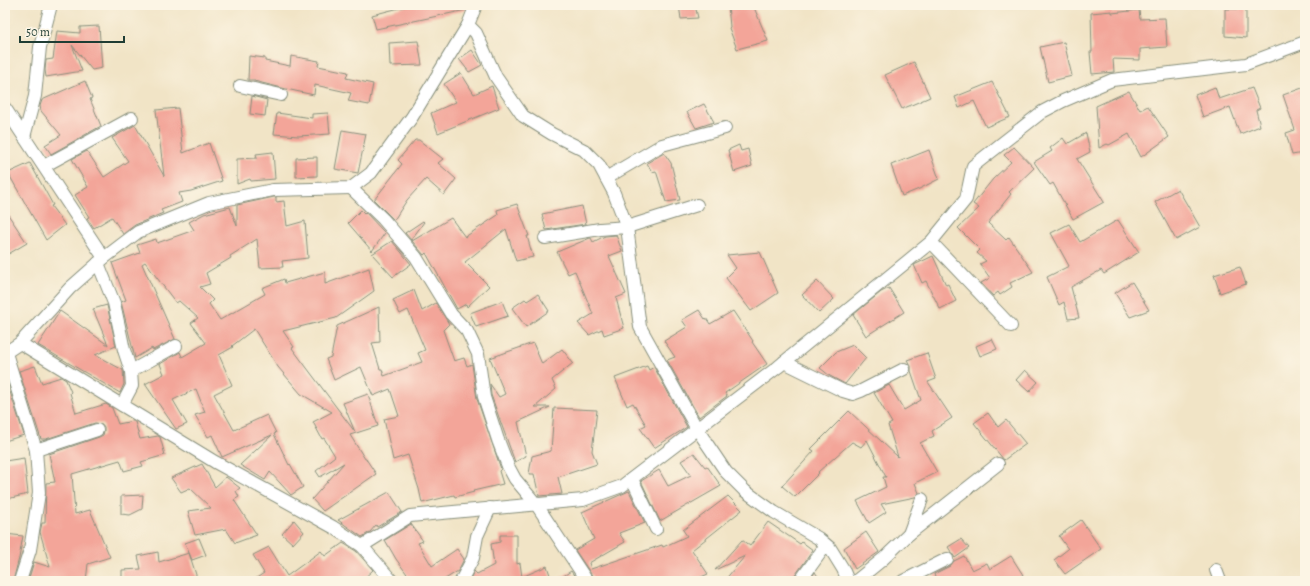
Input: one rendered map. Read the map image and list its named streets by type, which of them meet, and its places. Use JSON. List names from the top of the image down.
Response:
{
  "scale_bar": "50 m"
}
